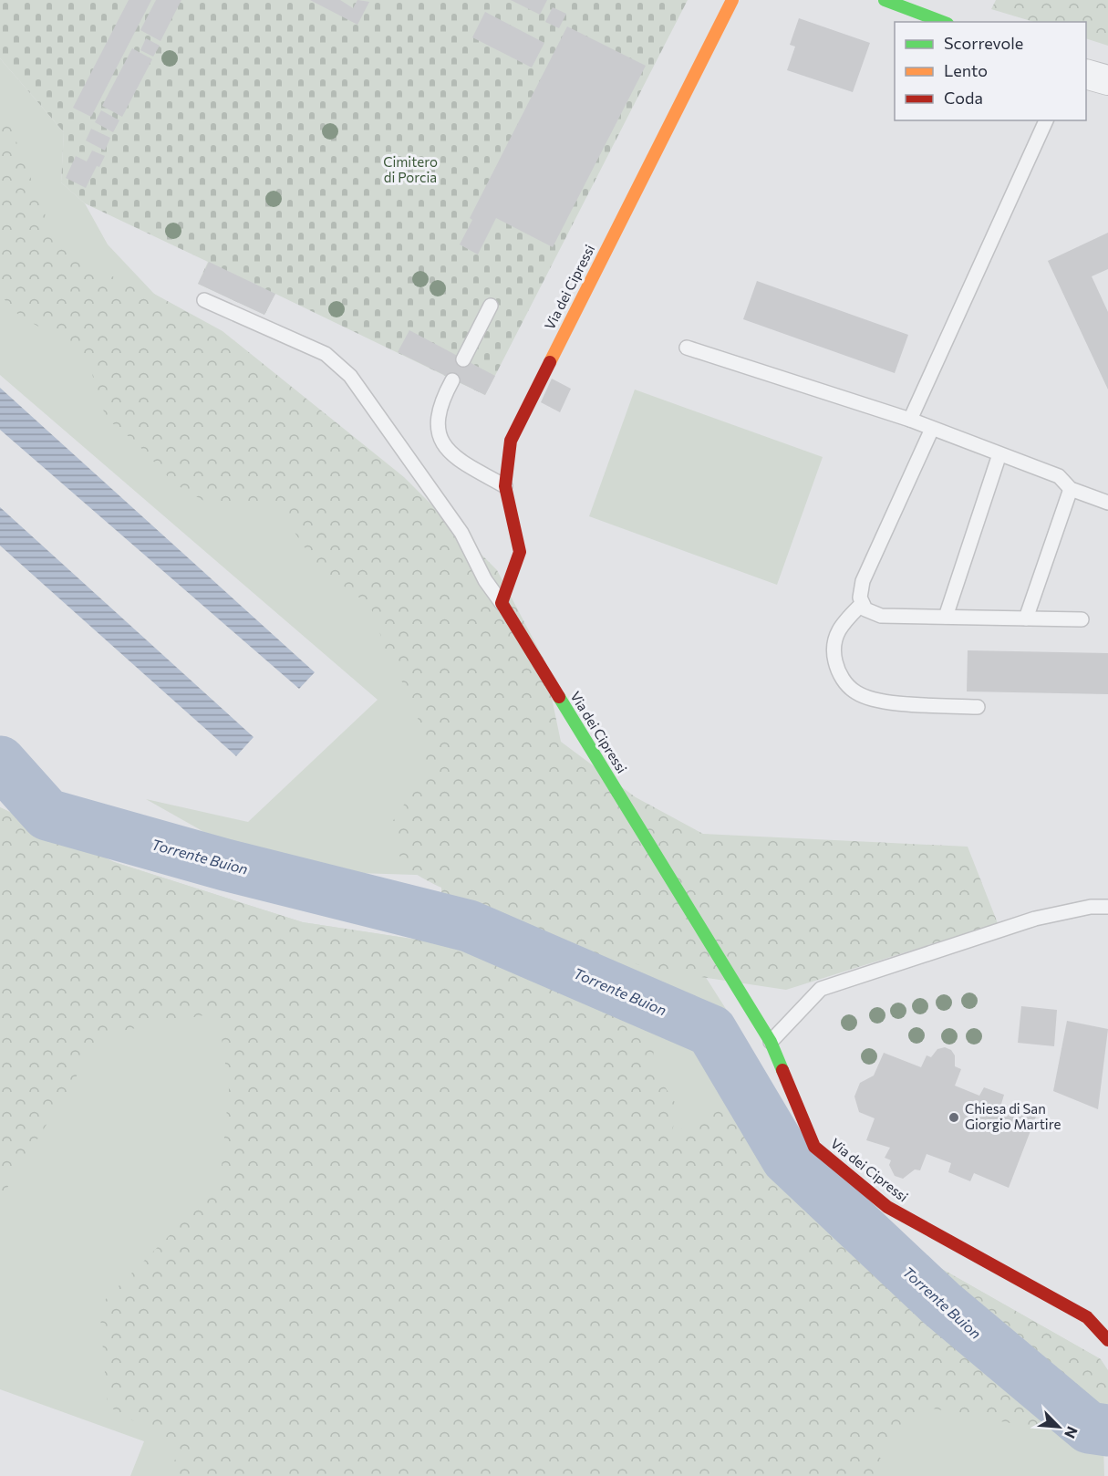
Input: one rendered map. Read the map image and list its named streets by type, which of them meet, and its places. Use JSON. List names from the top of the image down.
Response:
{
  "streets": {
    "street": ["Via dei Cipressi"]
  },
  "water": ["Torrente Buion"],
  "parks": ["Cimitero di Porcia"],
  "places": ["Chiesa di San Giorgio Martire"],
  "legend": ["Scorrevole", "Lento", "Coda"],
  "north": "bottom right"
}
